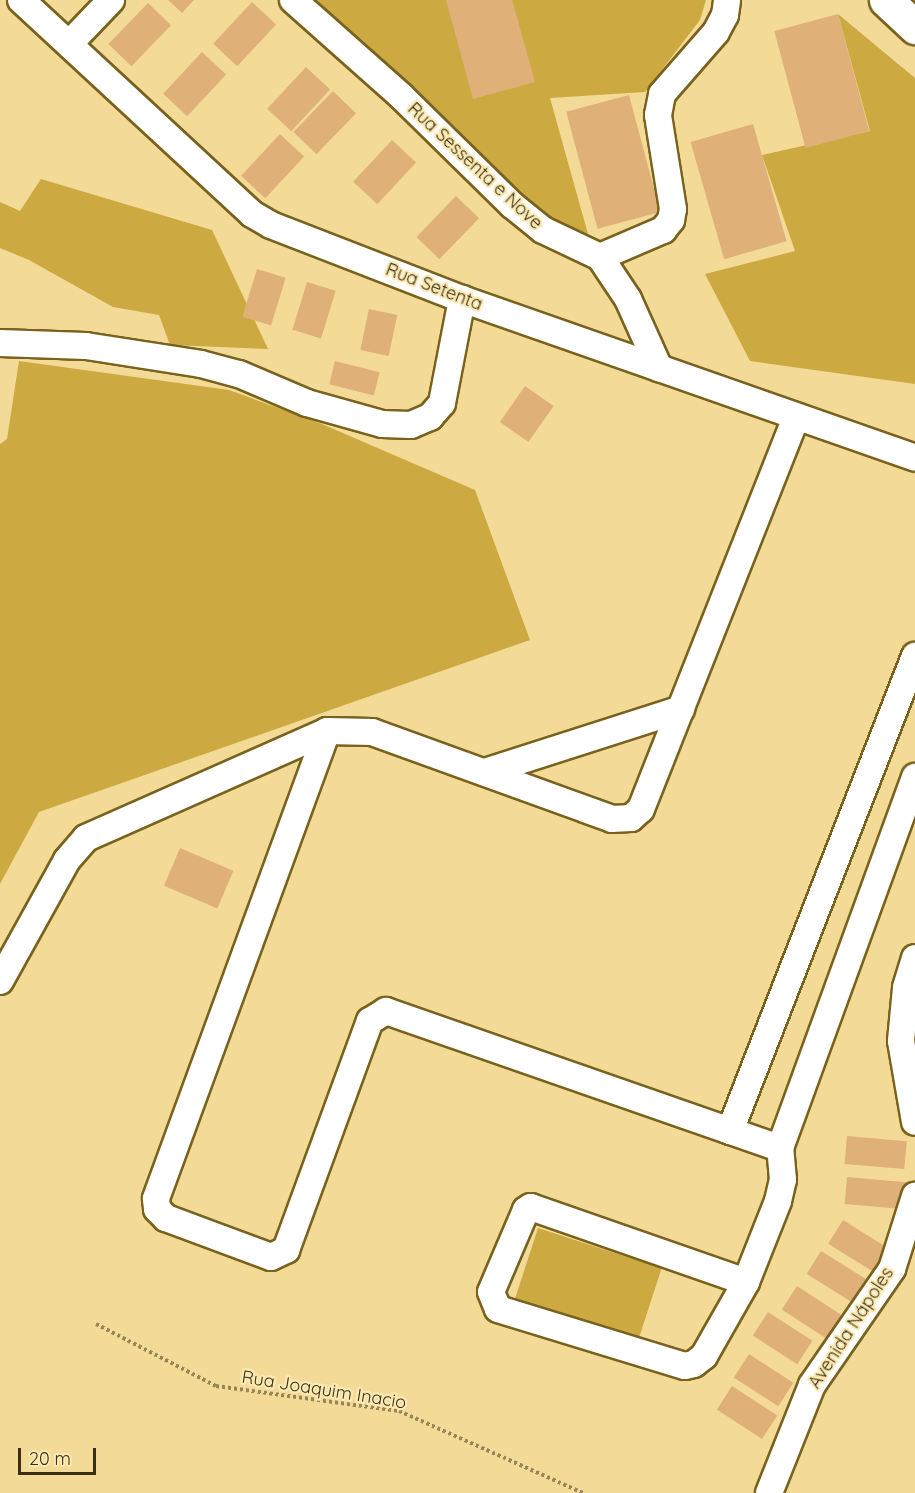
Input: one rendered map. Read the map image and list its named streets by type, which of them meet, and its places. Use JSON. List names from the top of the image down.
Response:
{
  "streets": {
    "street": ["Rua Sessenta e Nove", "Rua Setenta", "Avenida Nápoles"],
    "path": ["Rua Joaquim Inacio"]
  },
  "scale_bar": "20 m"
}
